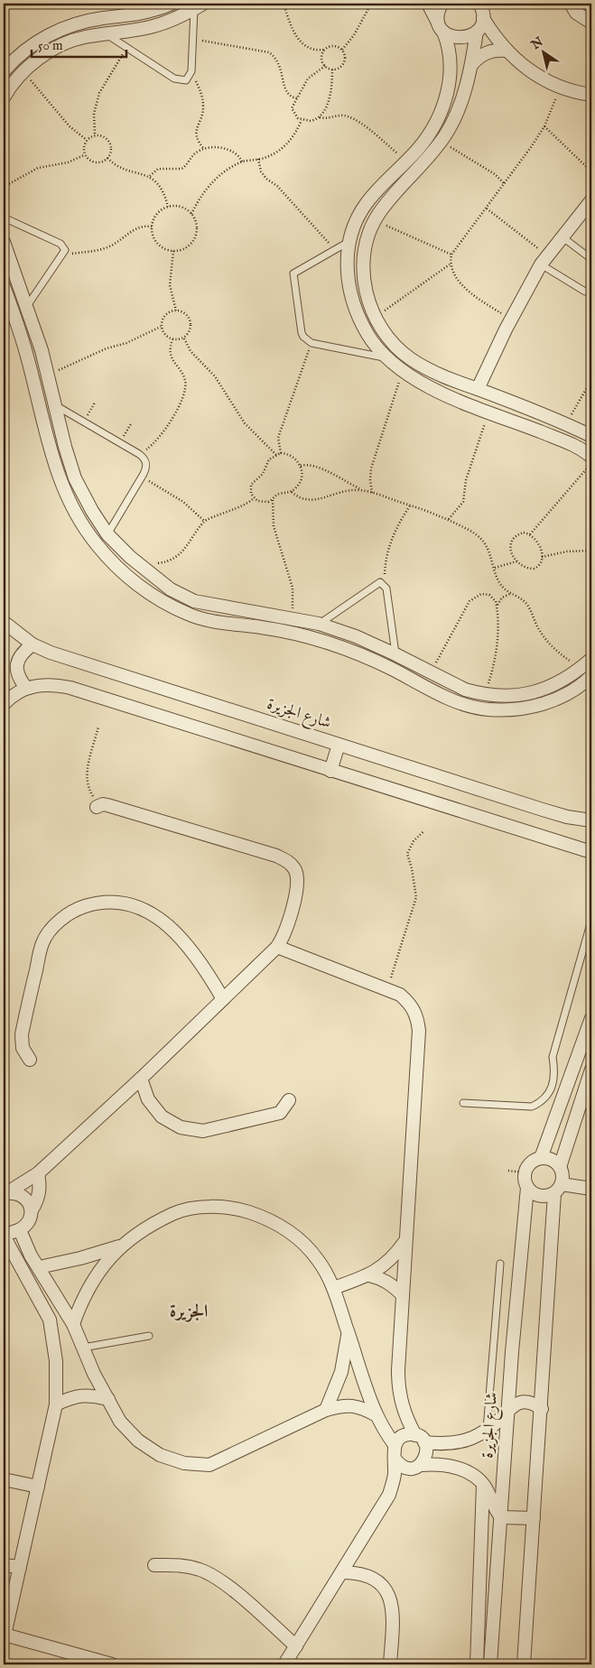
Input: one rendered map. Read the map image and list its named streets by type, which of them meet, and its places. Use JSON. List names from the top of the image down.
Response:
{
  "streets": {
    "street": ["شارع الجزيرة"]
  },
  "districts": ["الجزيرة"],
  "scale_bar": "50 m",
  "north": "top left"
}
